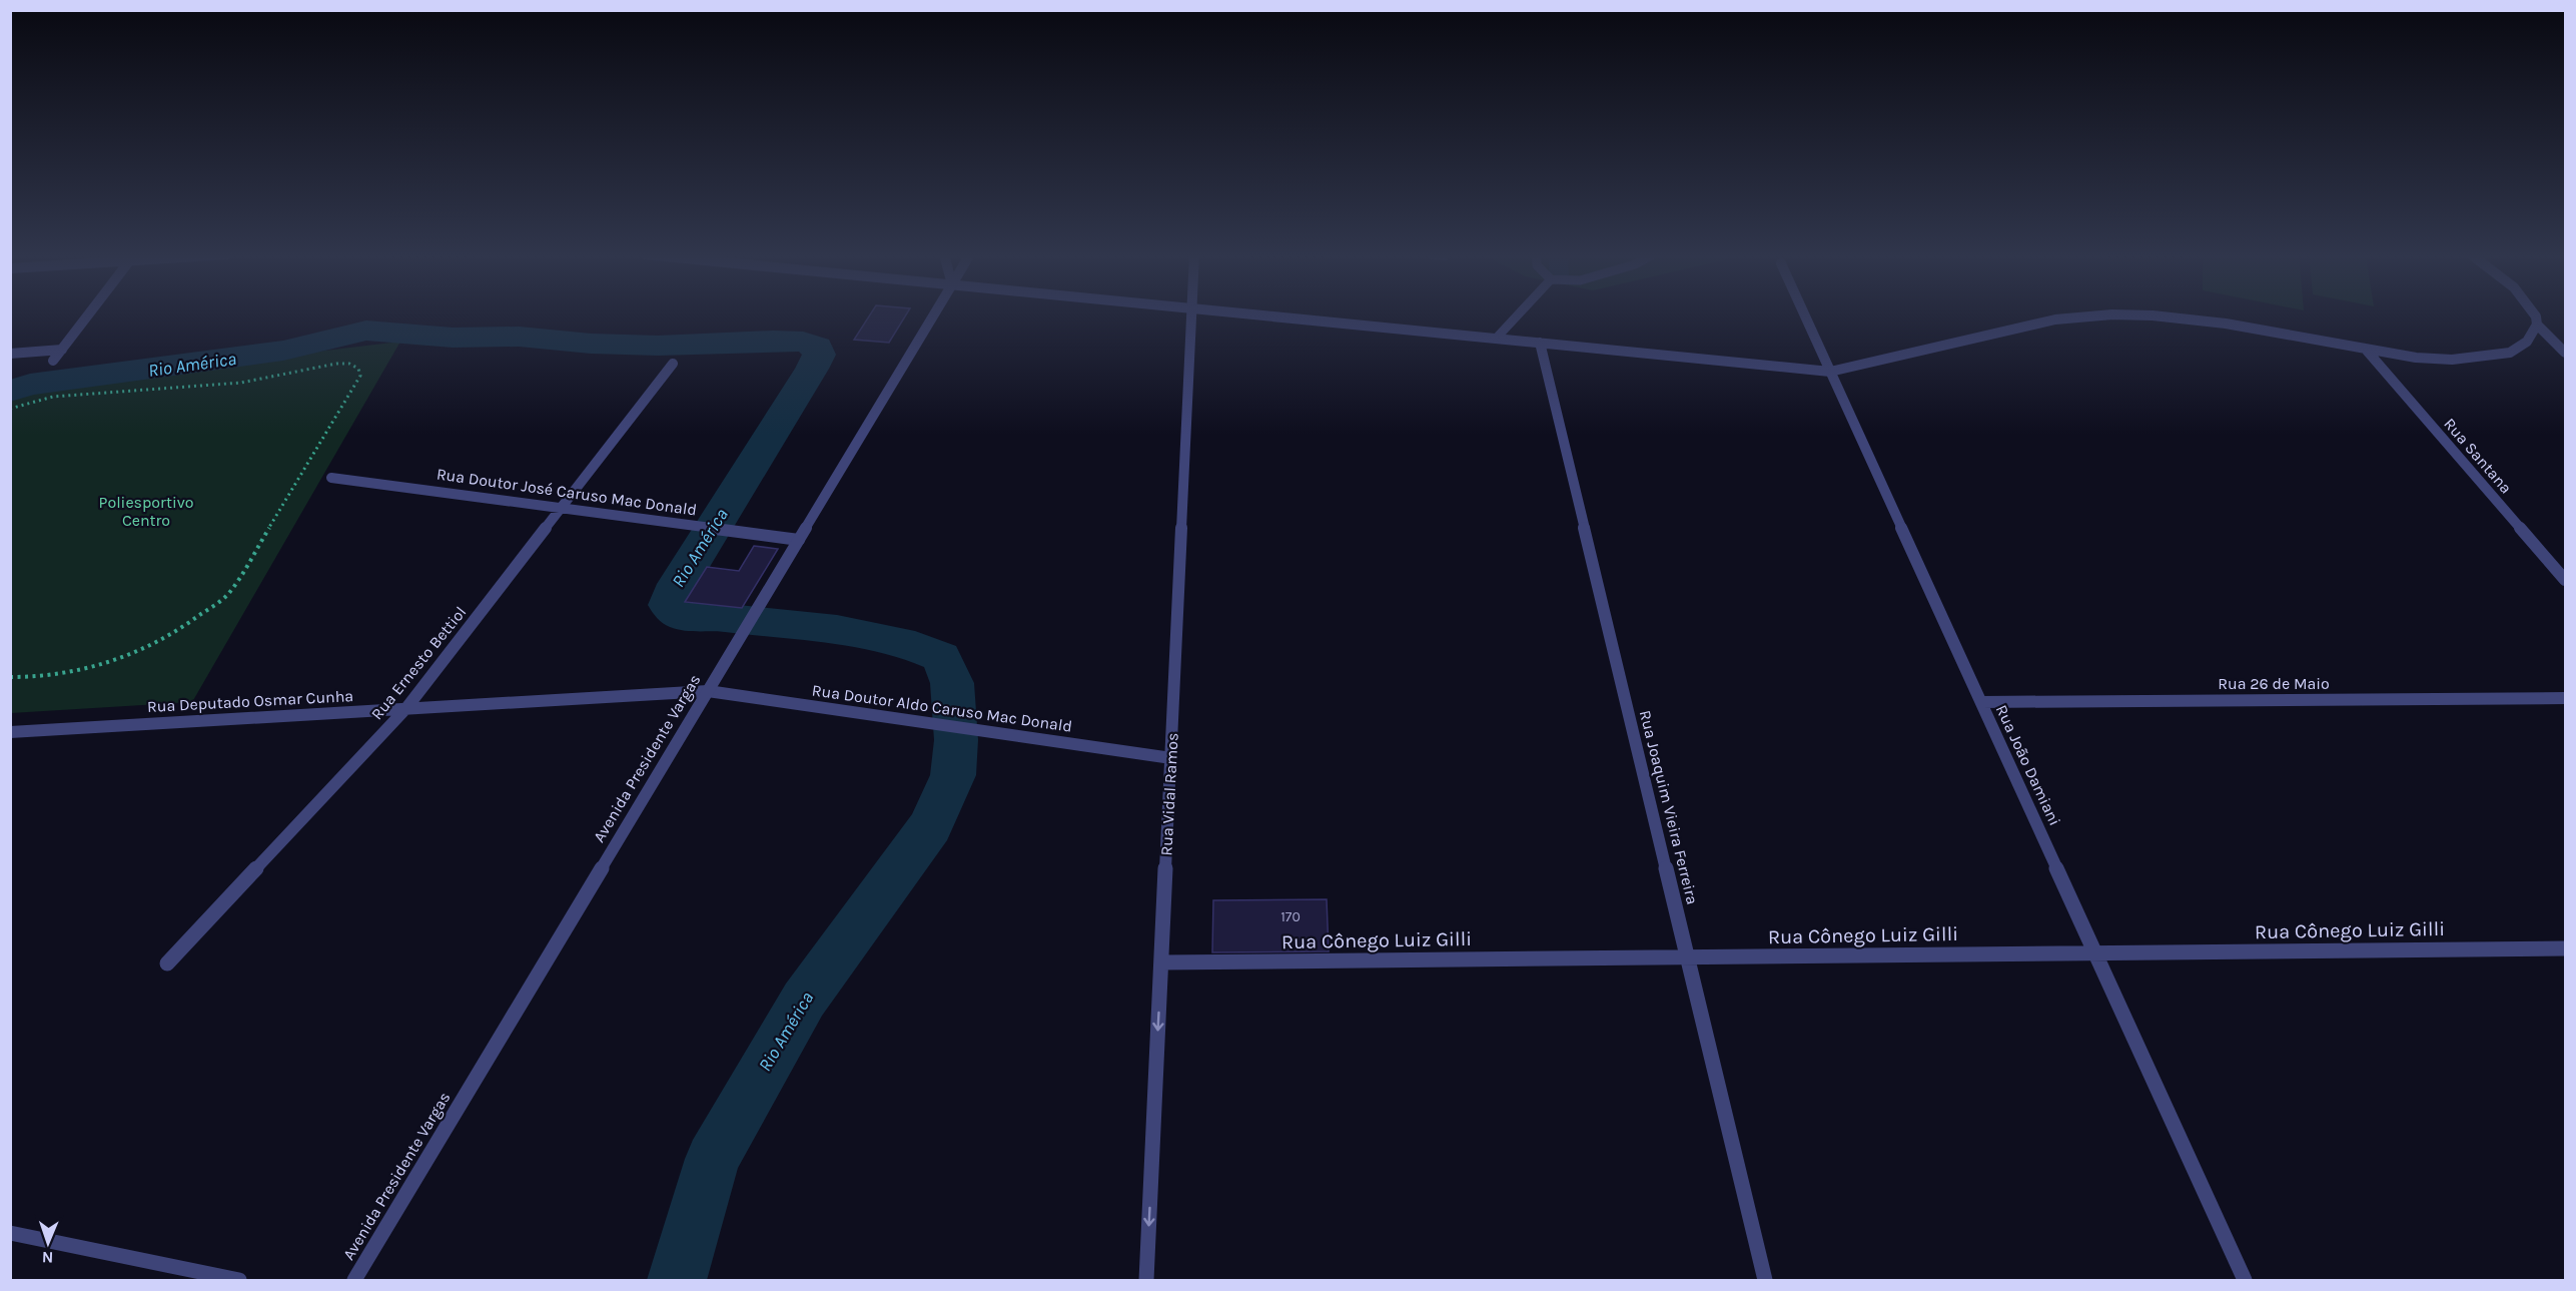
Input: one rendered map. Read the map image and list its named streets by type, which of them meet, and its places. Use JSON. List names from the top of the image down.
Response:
{
  "streets": {
    "street": [
      "Rua Santana",
      "Rua Doutor José Caruso Mac Donald",
      "Rua Ernesto Bettiol",
      "Rua 26 de Maio",
      "Rua Deputado Osmar Cunha",
      "Rua Doutor Aldo Caruso Mac Donald",
      "Avenida Presidente Vargas",
      "Rua João Damiani",
      "Rua Vidal Ramos",
      "Rua Joaquim Vieira Ferreira",
      "Rua Cônego Luiz Gilli"
    ]
  },
  "crossings": [
    ["Rua Doutor José Caruso Mac Donald", "Rua Ernesto Bettiol"],
    ["Rua Doutor José Caruso Mac Donald", "Avenida Presidente Vargas"],
    ["Rua Ernesto Bettiol", "Rua Deputado Osmar Cunha"],
    ["Rua 26 de Maio", "Rua João Damiani"],
    ["Rua Deputado Osmar Cunha", "Rua Doutor Aldo Caruso Mac Donald"],
    ["Rua Deputado Osmar Cunha", "Avenida Presidente Vargas"],
    ["Rua Doutor Aldo Caruso Mac Donald", "Avenida Presidente Vargas"],
    ["Rua Doutor Aldo Caruso Mac Donald", "Rua Vidal Ramos"],
    ["Rua João Damiani", "Rua Cônego Luiz Gilli"],
    ["Rua Vidal Ramos", "Rua Cônego Luiz Gilli"],
    ["Rua Joaquim Vieira Ferreira", "Rua Cônego Luiz Gilli"]
  ],
  "water": ["Rio América"],
  "parks": ["Poliesportivo Centro"],
  "house_numbers": ["170"],
  "north": "bottom"
}
